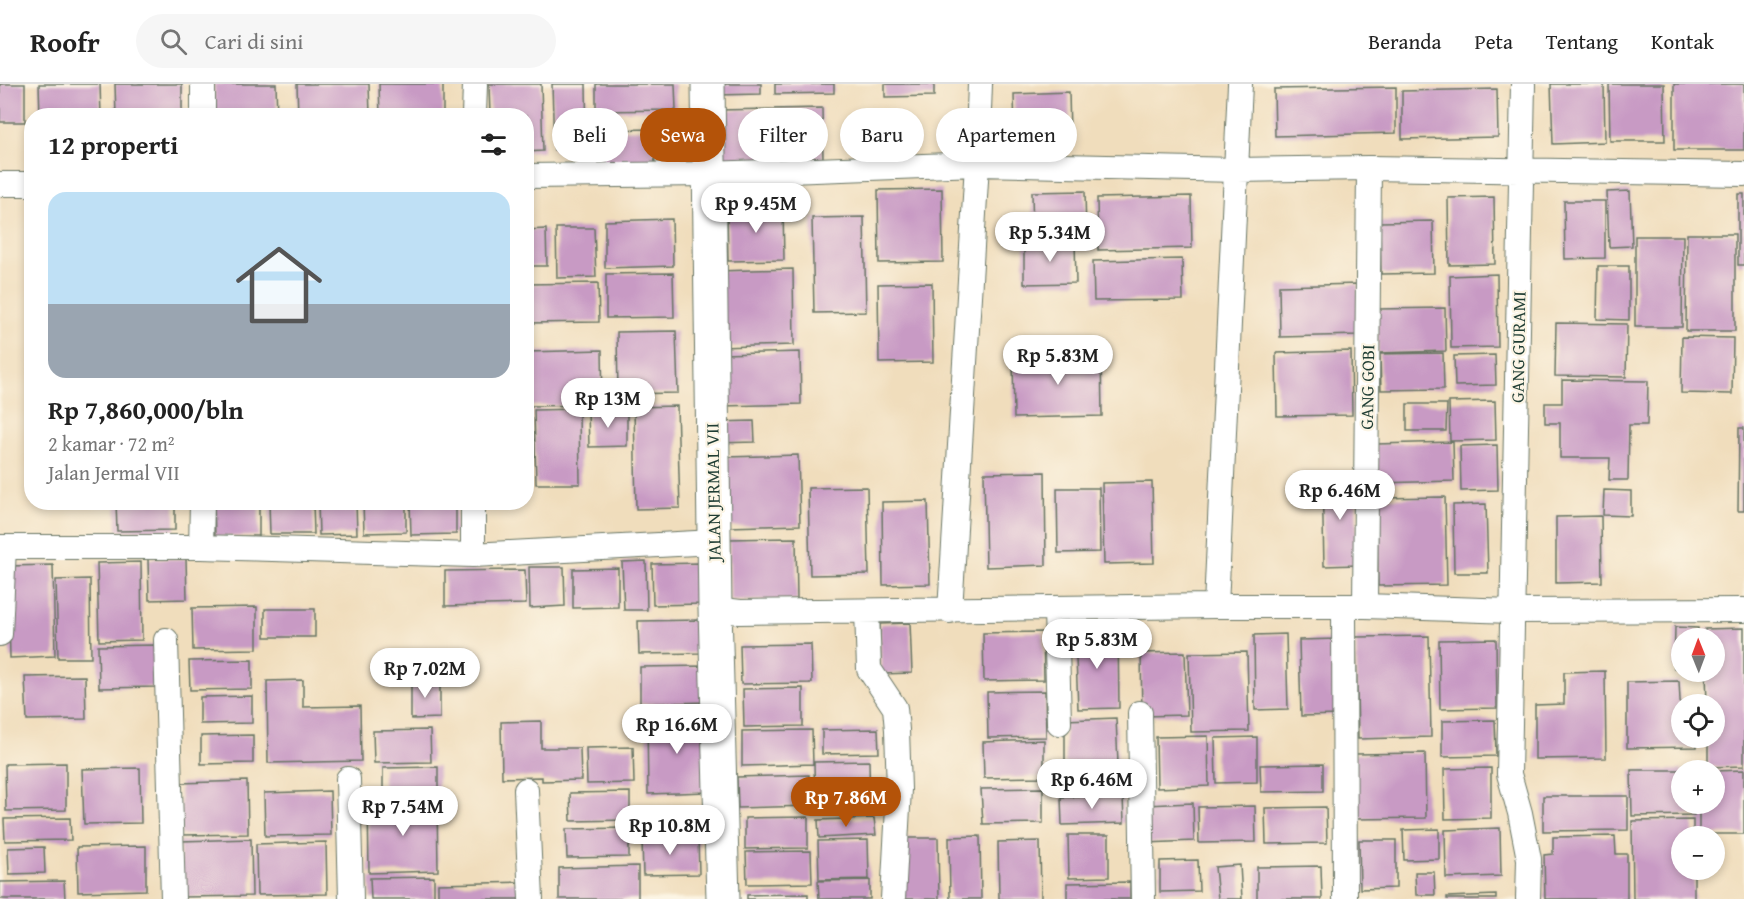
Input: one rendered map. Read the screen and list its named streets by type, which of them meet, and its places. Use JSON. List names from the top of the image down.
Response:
{
  "streets": {
    "street": ["GANG GURAMI", "GANG GOBI", "JALAN JERMAL VII"]
  },
  "north": "top",
  "page": {
    "header": "Roofr",
    "search": "Cari di sini",
    "nav": [
      "Beranda",
      "Peta",
      "Tentang",
      "Kontak"
    ],
    "chip": [
      "Beli",
      "Sewa",
      "Filter",
      "Baru",
      "Apartemen"
    ],
    "heading": "12 properti",
    "list": [
      {
        "name": "Rp 7,860,000/bln",
        "note": "2 kamar · 72 m² · Jalan Jermal VII"
      }
    ],
    "price": [
      "Rp 9.45M",
      "Rp 5.34M",
      "Rp 5.83M",
      "Rp 13M",
      "Rp 6.46M",
      "Rp 5.83M",
      "Rp 7.02M",
      "Rp 16.6M",
      "Rp 6.46M",
      "Rp 7.86M",
      "Rp 7.54M",
      "Rp 10.8M"
    ],
    "map_buttons": ["+", "−"]
  }
}
